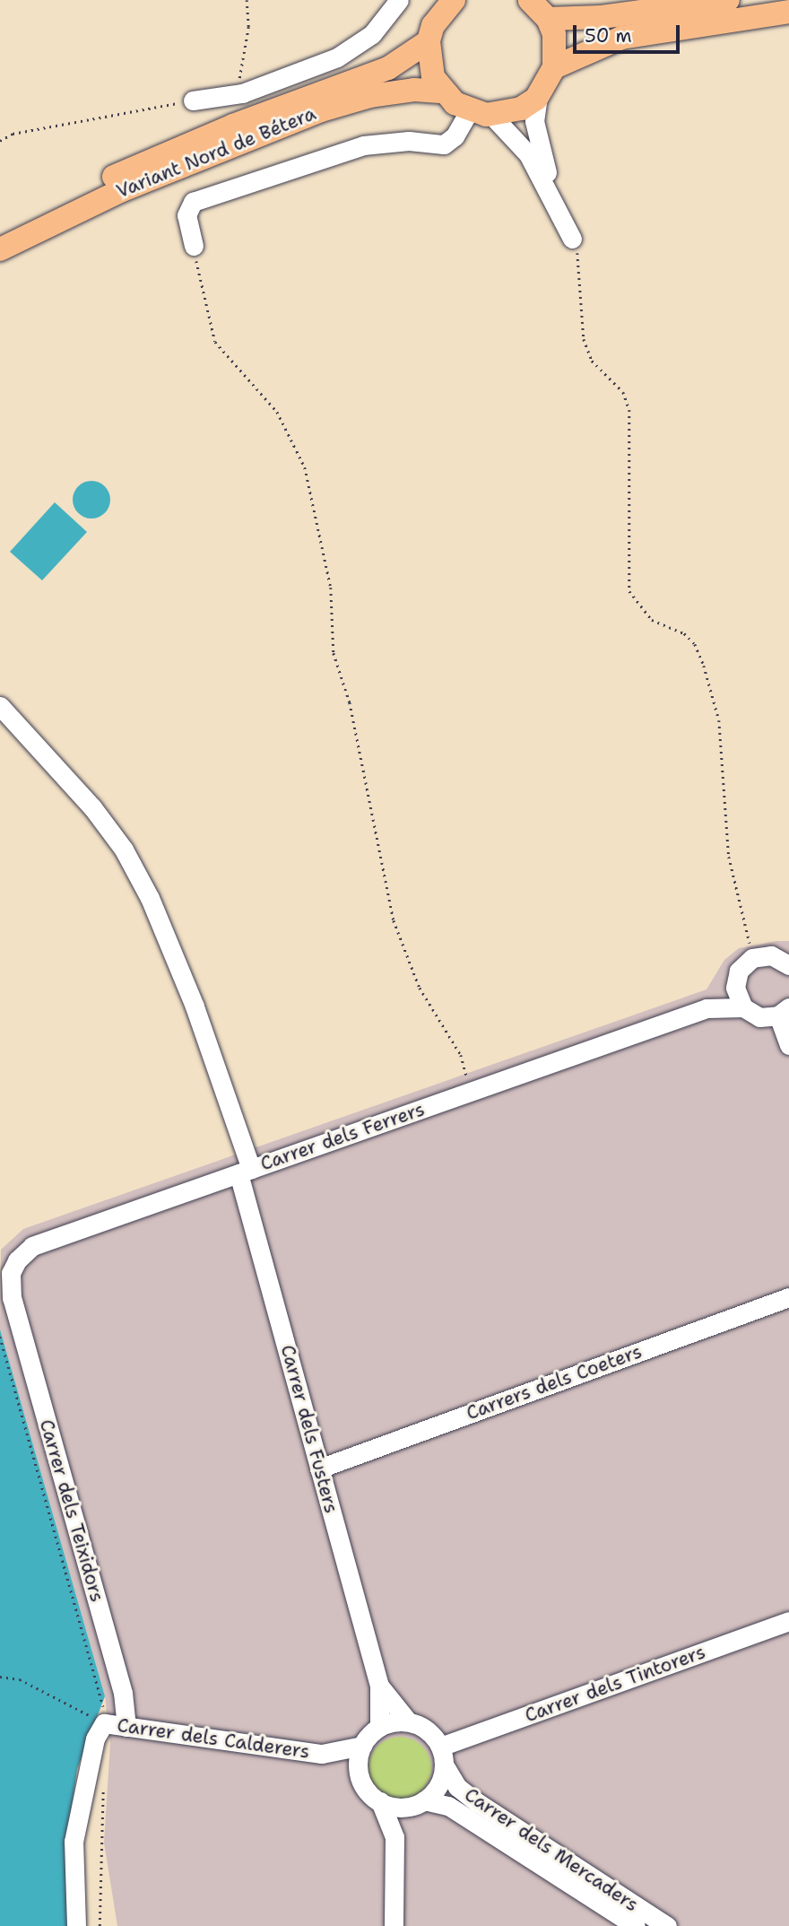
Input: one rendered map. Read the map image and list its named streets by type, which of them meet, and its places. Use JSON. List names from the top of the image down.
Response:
{
  "streets": {
    "main road": ["Variant Nord de Bétera"],
    "street": [
      "Carrer dels Ferrers",
      "Carrers dels Coeters",
      "Carrer dels Fusters",
      "Carrer dels Teixidors",
      "Carrer dels Tintorers",
      "Carrer dels Calderers",
      "Carrer dels Mercaders"
    ]
  },
  "crossings": [
    ["Carrer dels Ferrers", "Carrer dels Fusters"],
    ["Carrer dels Ferrers", "Carrer dels Teixidors"],
    ["Carrers dels Coeters", "Carrer dels Fusters"],
    ["Carrer dels Fusters", "Carrer dels Tintorers"],
    ["Carrer dels Fusters", "Carrer dels Calderers"],
    ["Carrer dels Fusters", "Carrer dels Mercaders"],
    ["Carrer dels Teixidors", "Carrer dels Calderers"],
    ["Carrer dels Tintorers", "Carrer dels Calderers"],
    ["Carrer dels Tintorers", "Carrer dels Mercaders"],
    ["Carrer dels Calderers", "Carrer dels Mercaders"]
  ],
  "scale_bar": "50 m"
}
